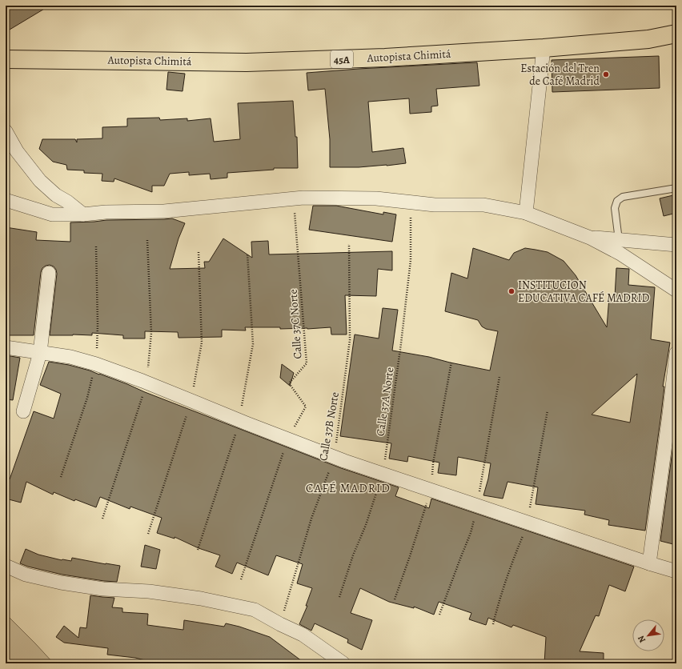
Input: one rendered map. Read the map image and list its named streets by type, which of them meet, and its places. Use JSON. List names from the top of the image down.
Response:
{
  "streets": {
    "highway": ["Autopista Chimitá", "45A"],
    "path": ["Calle 37C Norte", "Calle 37A Norte", "Calle 37B Norte"]
  },
  "districts": ["CAFÉ MADRID"],
  "places": ["Estación del Tren de Café Madrid", "INSTITUCION EDUCATIVA CAFÉ MADRID"],
  "north": "bottom left"
}
